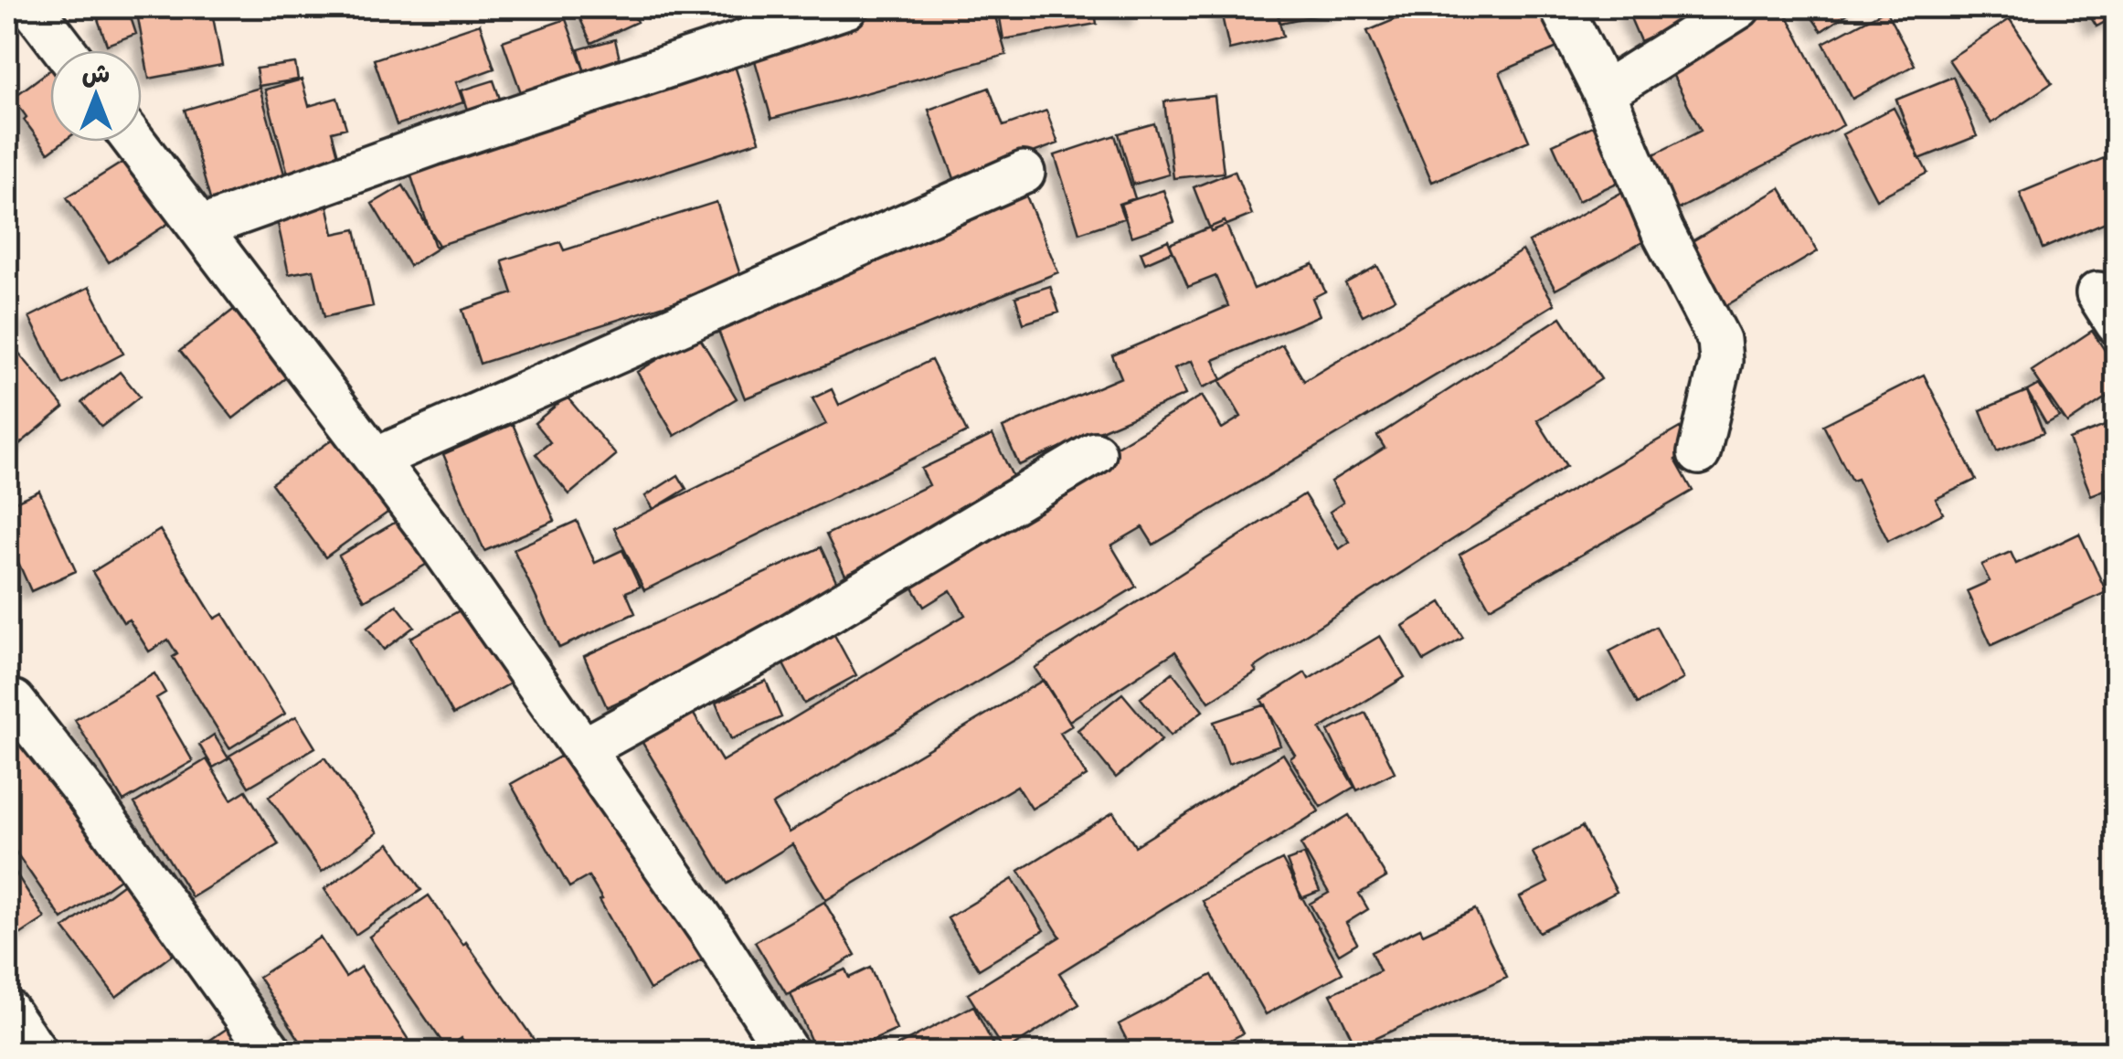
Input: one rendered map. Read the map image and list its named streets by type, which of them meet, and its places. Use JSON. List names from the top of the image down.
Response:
{
  "north": "top"
}
